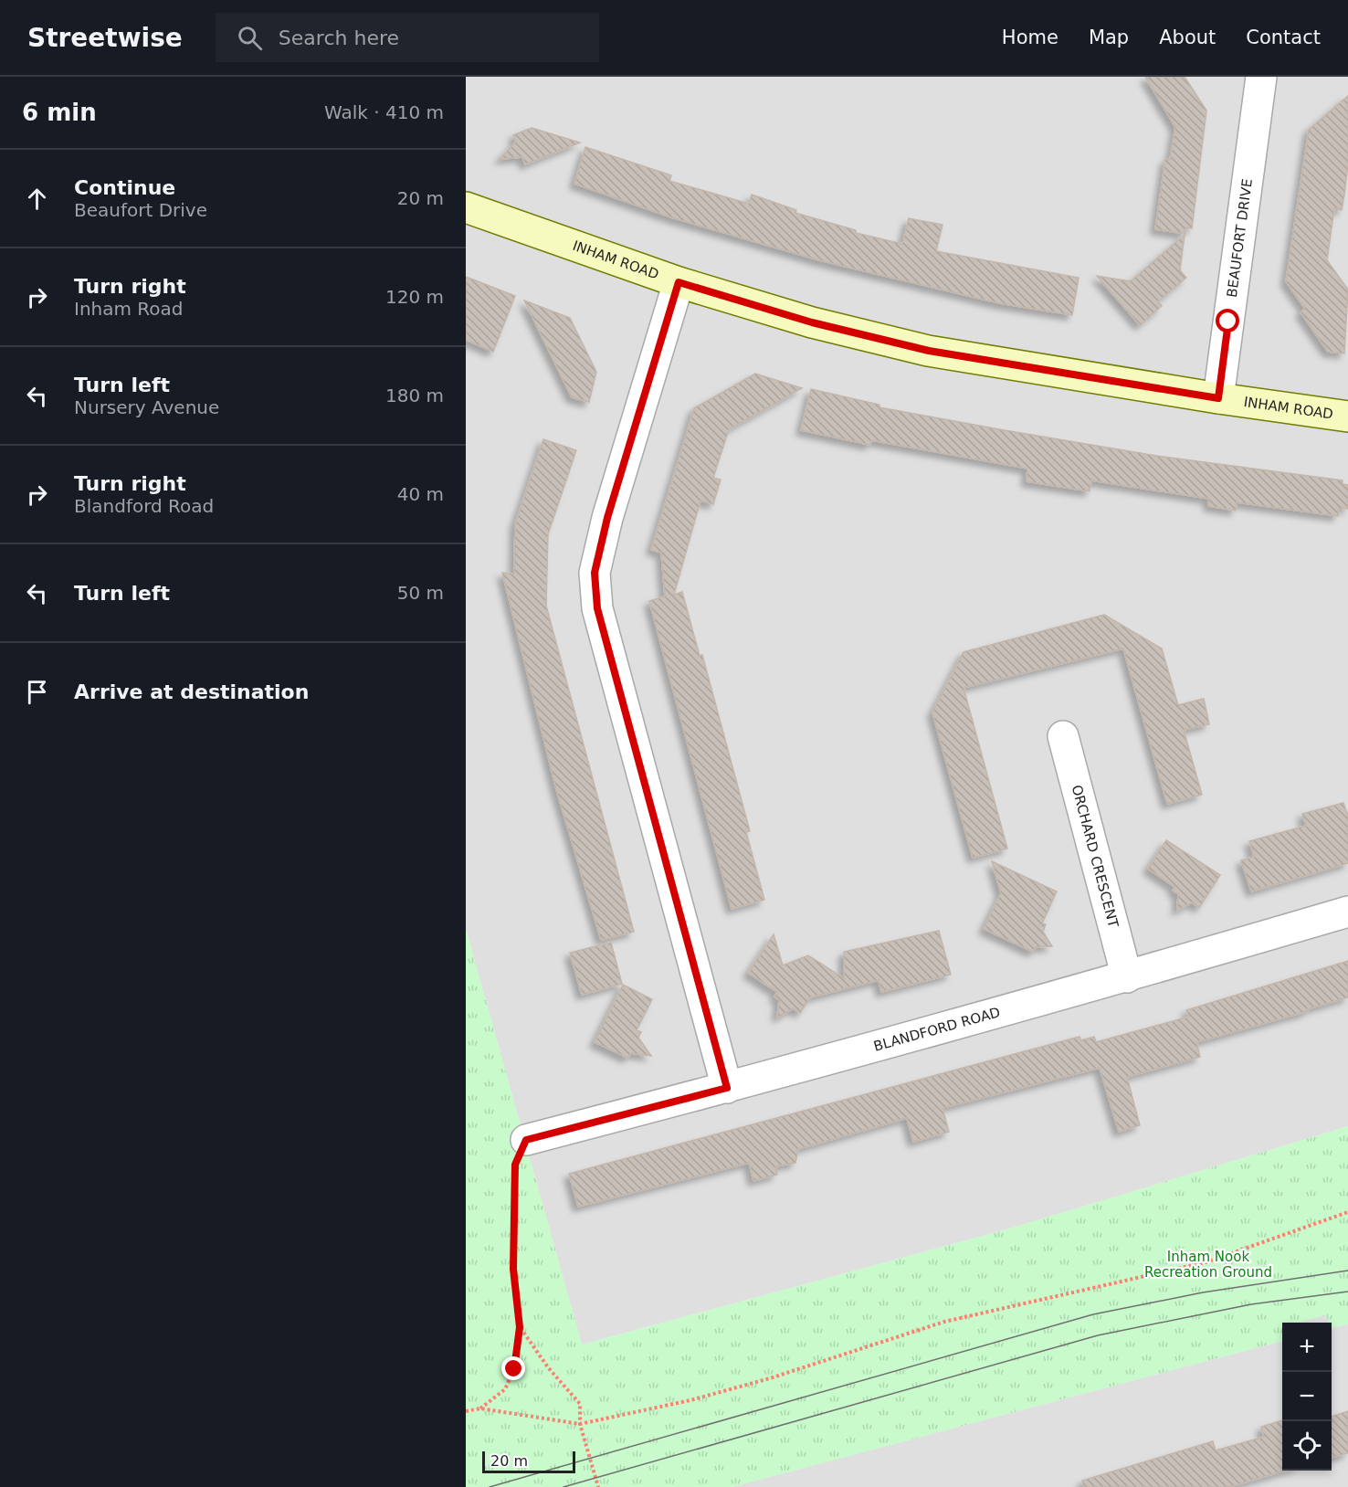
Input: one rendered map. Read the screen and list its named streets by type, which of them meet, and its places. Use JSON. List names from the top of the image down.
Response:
{
  "streets": {
    "street": [
      "BEAUFORT DRIVE",
      "INHAM ROAD",
      "ORCHARD CRESCENT",
      "BLANDFORD ROAD"
    ]
  },
  "crossings": [
    ["BEAUFORT DRIVE", "INHAM ROAD"],
    ["ORCHARD CRESCENT", "BLANDFORD ROAD"]
  ],
  "parks": ["Inham Nook Recreation Ground"],
  "scale_bar": "20 m",
  "page": {
    "header": "Streetwise",
    "search": "Search here",
    "nav": [
      "Home",
      "Map",
      "About",
      "Contact"
    ],
    "heading": ["6 min", "Walk · 410 m"],
    "list": [
      ["Continue", "Beaufort Drive", "20 m"],
      ["Turn right", "Inham Road", "120 m"],
      ["Turn left", "Nursery Avenue", "180 m"],
      ["Turn right", "Blandford Road", "40 m"],
      ["Turn left", "50 m"],
      "Arrive at destination"
    ],
    "map_buttons": ["+", "−"],
    "scale": "20 m"
  }
}
